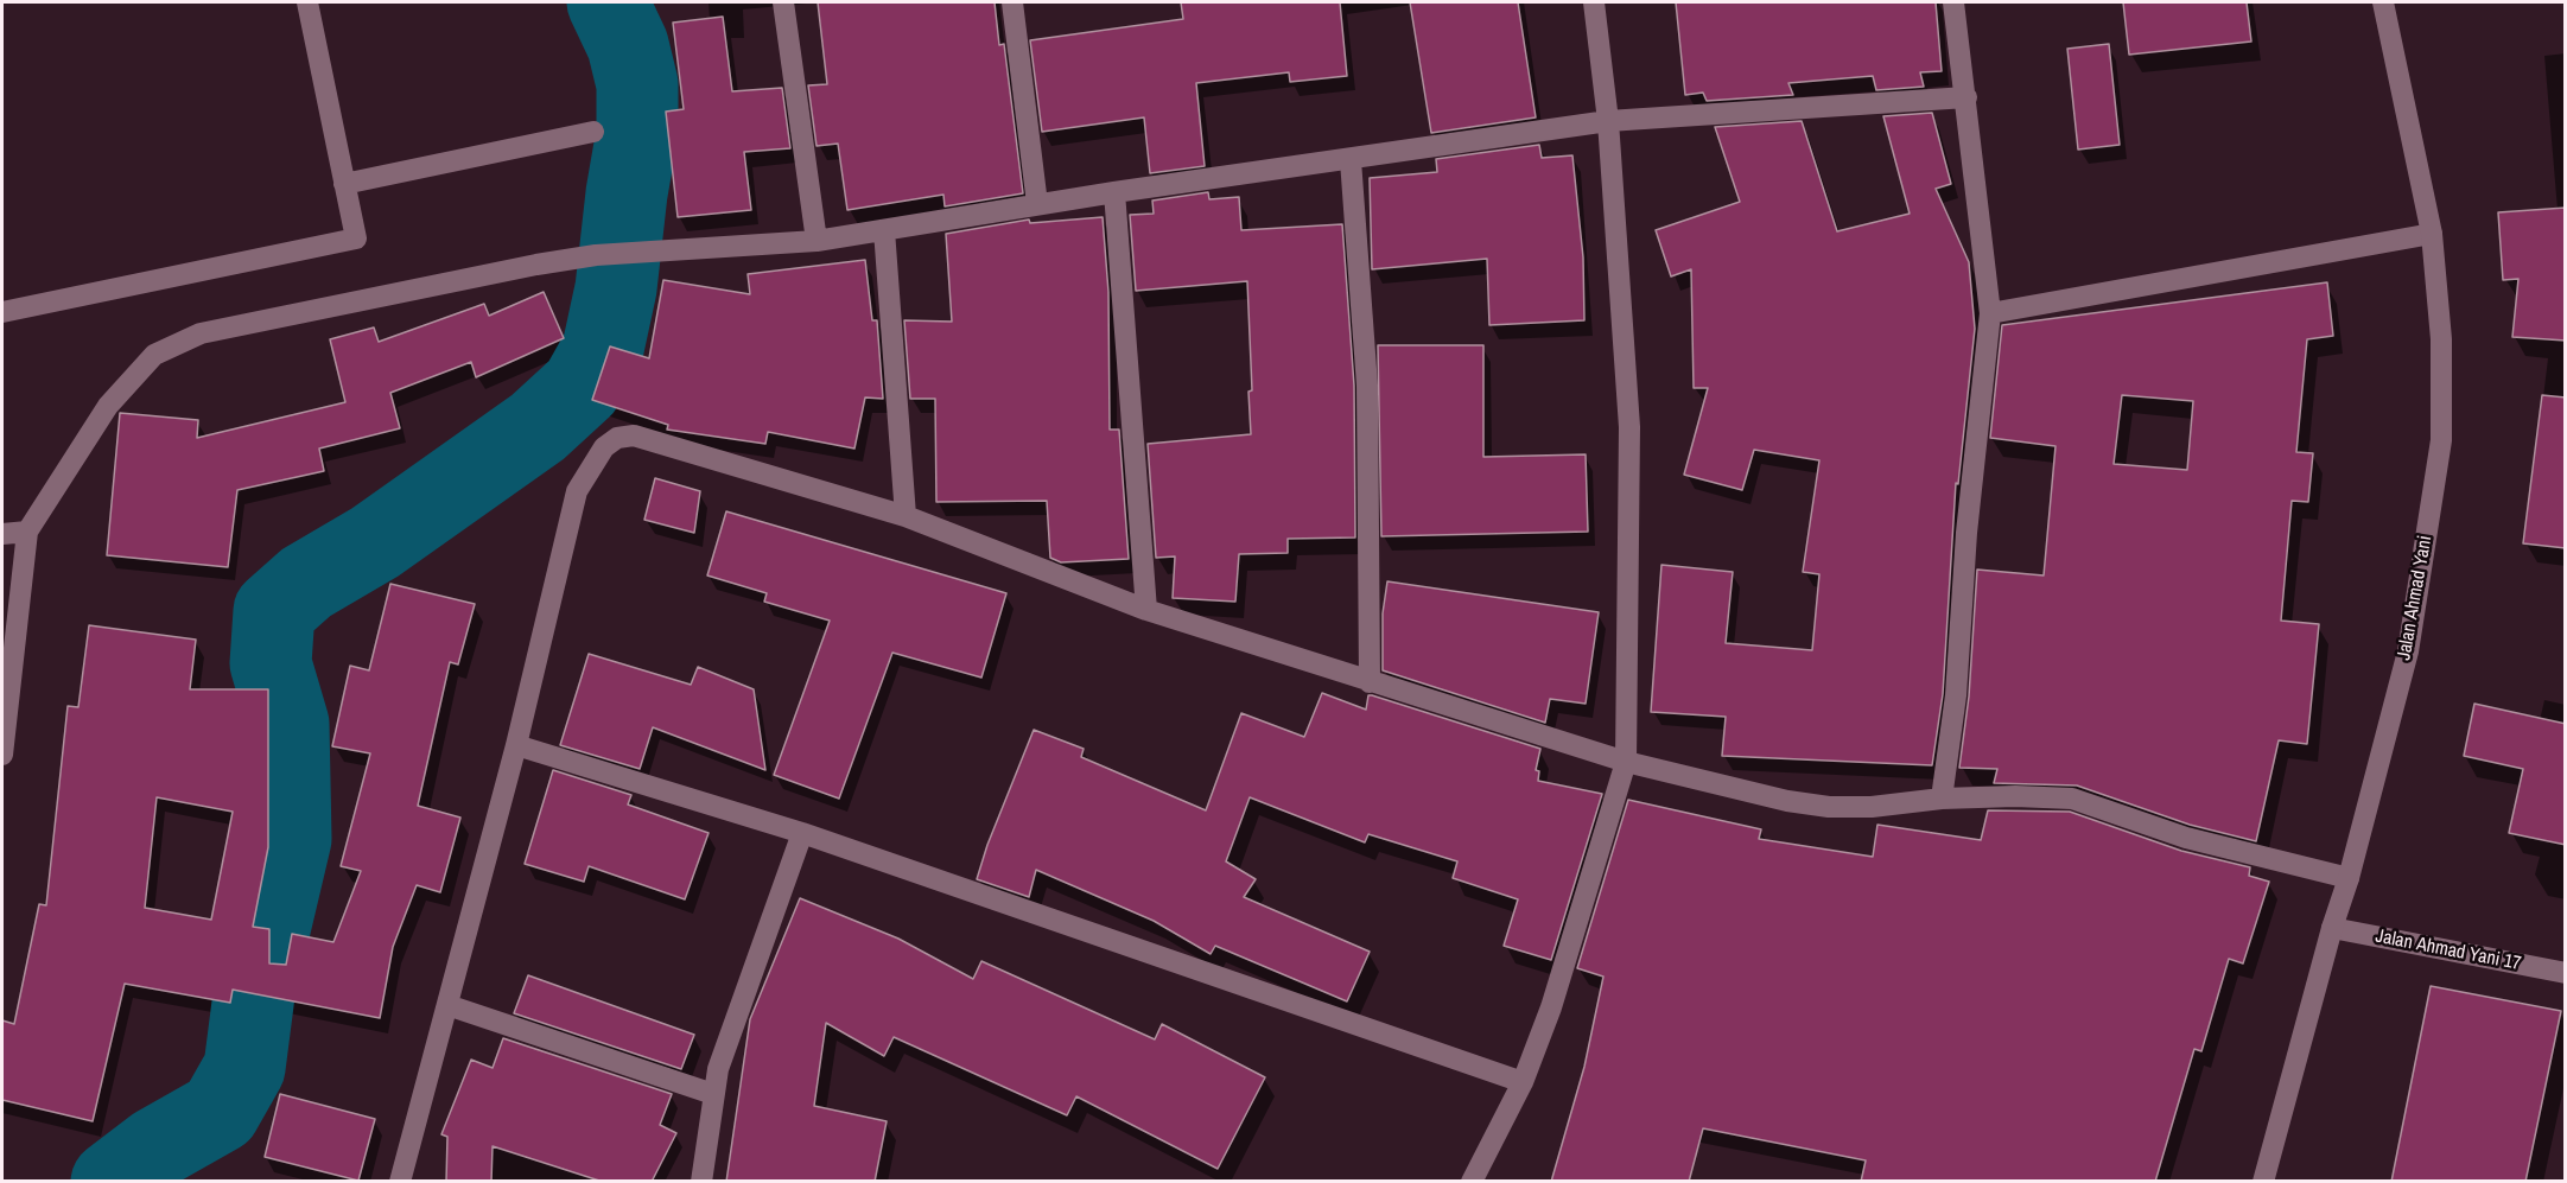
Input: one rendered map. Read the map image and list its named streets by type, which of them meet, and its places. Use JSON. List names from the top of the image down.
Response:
{
  "streets": {
    "street": ["Jalan Ahmad Yani", "Jalan Ahmad Yani 17"]
  },
  "crossings": [
    ["Jalan Ahmad Yani", "Jalan Ahmad Yani 17"]
  ]
}
